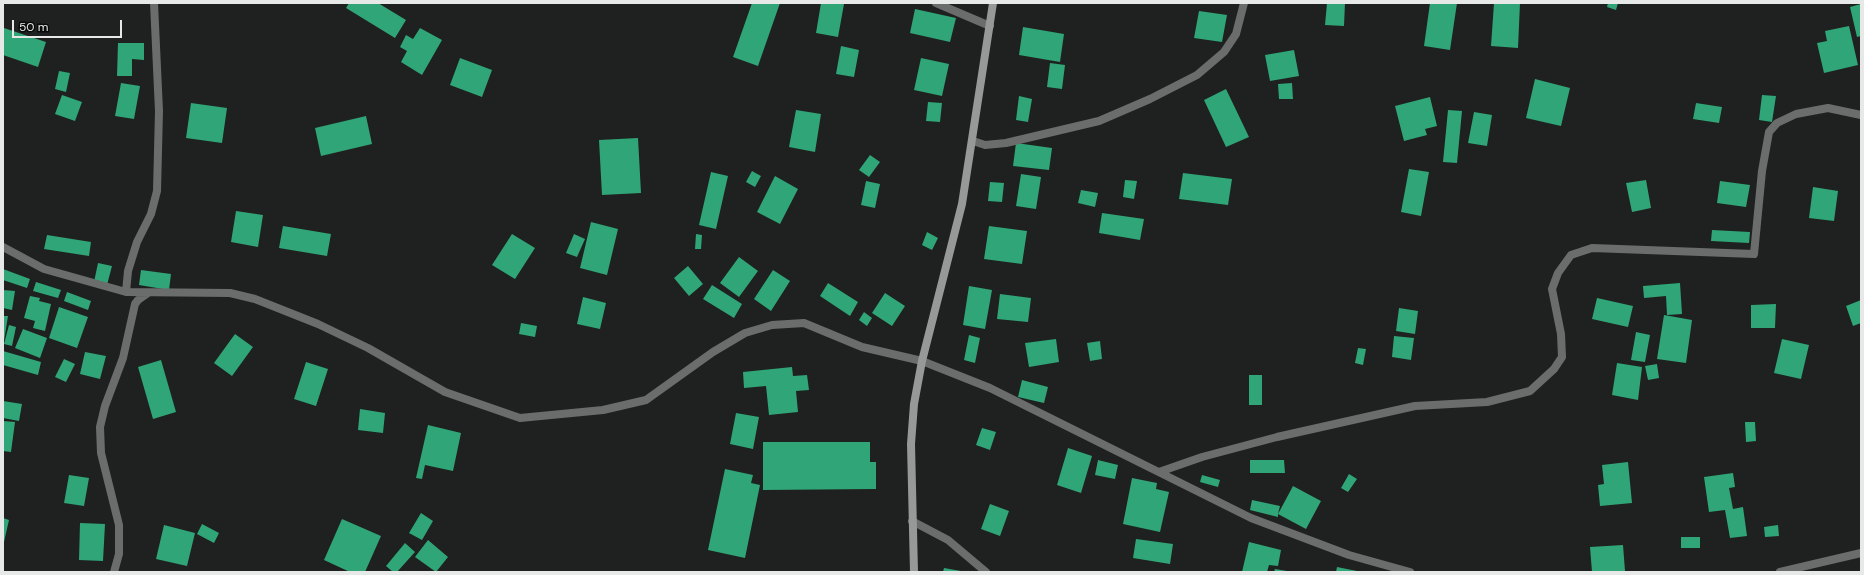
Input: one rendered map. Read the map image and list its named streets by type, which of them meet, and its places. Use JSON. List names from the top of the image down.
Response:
{
  "scale_bar": "50 m"
}
